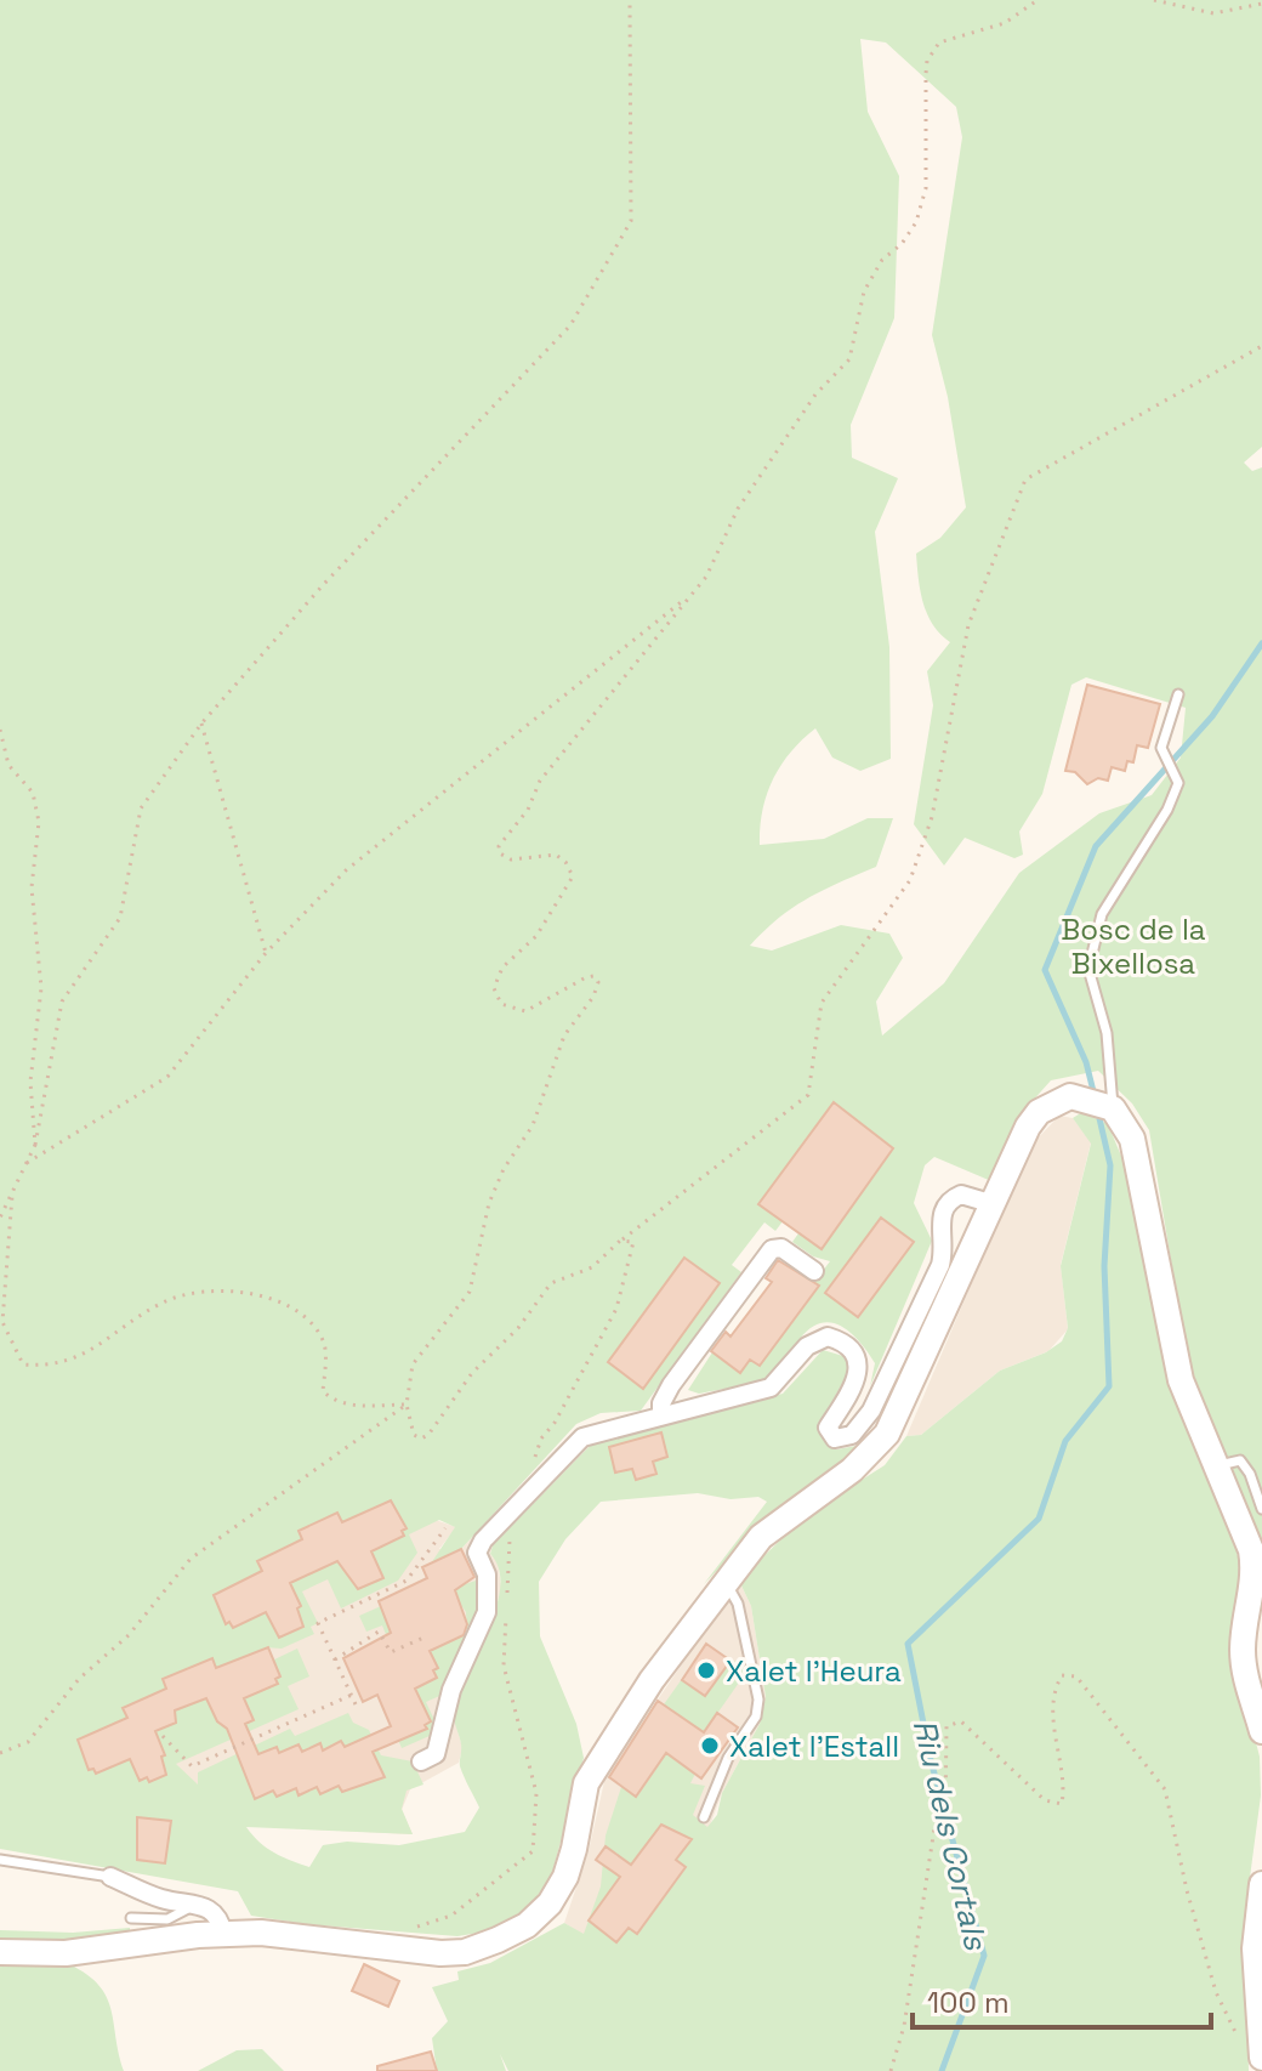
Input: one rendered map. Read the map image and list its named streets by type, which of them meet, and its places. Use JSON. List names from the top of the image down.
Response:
{
  "water": ["Riu dels Cortals"],
  "parks": ["Bosc de la Bixellosa"],
  "places": ["Xalet l'Heura", "Xalet l'Estall"],
  "scale_bar": "100 m"
}
